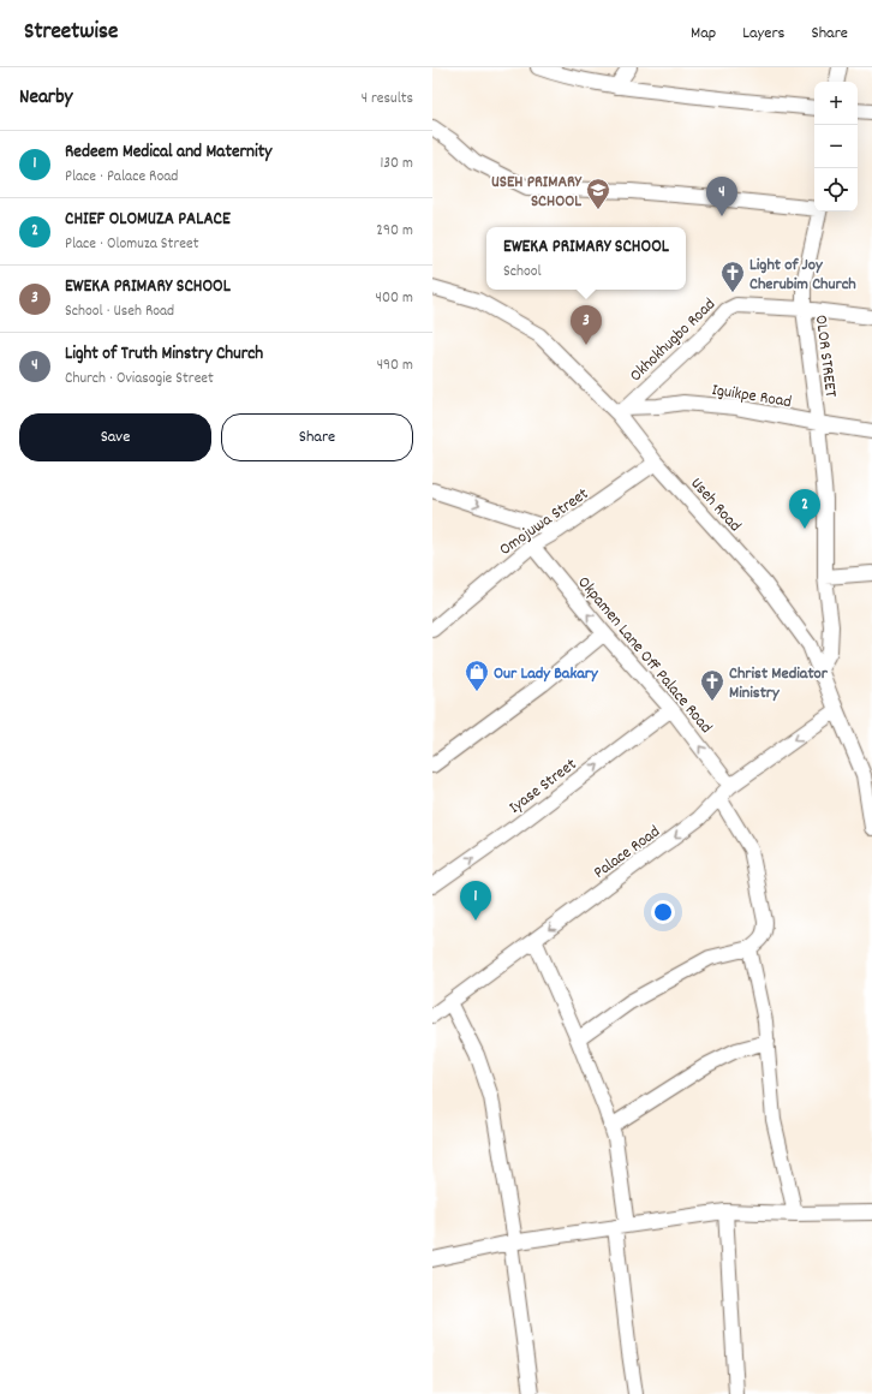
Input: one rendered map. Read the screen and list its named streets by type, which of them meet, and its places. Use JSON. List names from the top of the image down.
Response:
{
  "streets": {
    "street": [
      "Okhokhugbo Road",
      "OLOR STREET",
      "Iguikpe Road",
      "Useh Road",
      "Omojuwa Street",
      "Okpamen Lane Off Palace Road",
      "Iyase Street",
      "Palace Road"
    ]
  },
  "crossings": [
    ["Okhokhugbo Road", "OLOR STREET"],
    ["Okhokhugbo Road", "Iguikpe Road"],
    ["Okhokhugbo Road", "Useh Road"],
    ["OLOR STREET", "Iguikpe Road"],
    ["OLOR STREET", "Useh Road"],
    ["OLOR STREET", "Palace Road"],
    ["Iguikpe Road", "Useh Road"],
    ["Useh Road", "Omojuwa Street"],
    ["Useh Road", "Palace Road"],
    ["Omojuwa Street", "Okpamen Lane Off Palace Road"],
    ["Okpamen Lane Off Palace Road", "Iyase Street"],
    ["Okpamen Lane Off Palace Road", "Palace Road"]
  ],
  "one_way": ["Okpamen Lane Off Palace Road"],
  "places": {
    "school or university": ["USEH PRIMARY SCHOOL"],
    "church": ["Light of Joy Cherubim Church", "Christ Mediator Ministry"],
    "shop": ["Our Lady Bakary"]
  },
  "page": {
    "header": "Streetwise",
    "nav": ["Map", "Layers", "Share"],
    "heading": ["Nearby", "4 results"],
    "map_buttons": ["+", "−"],
    "list": [
      {
        "mark": "1",
        "name": "Redeem Medical and Maternity",
        "note": "Place · Palace Road",
        "value": "130 m"
      },
      {
        "mark": "2",
        "name": "CHIEF OLOMUZA PALACE",
        "note": "Place · Olomuza Street",
        "value": "290 m"
      },
      {
        "mark": "3",
        "name": "EWEKA PRIMARY SCHOOL",
        "note": "School · Useh Road",
        "value": "400 m"
      },
      {
        "mark": "4",
        "name": "Light of Truth Minstry Church",
        "note": "Church · Oviasogie Street",
        "value": "490 m"
      }
    ],
    "pins": [
      "4",
      "3",
      "2",
      "1"
    ],
    "popup": ["EWEKA PRIMARY SCHOOL", "School"],
    "buttons": ["Save", "Share"]
  }
}
